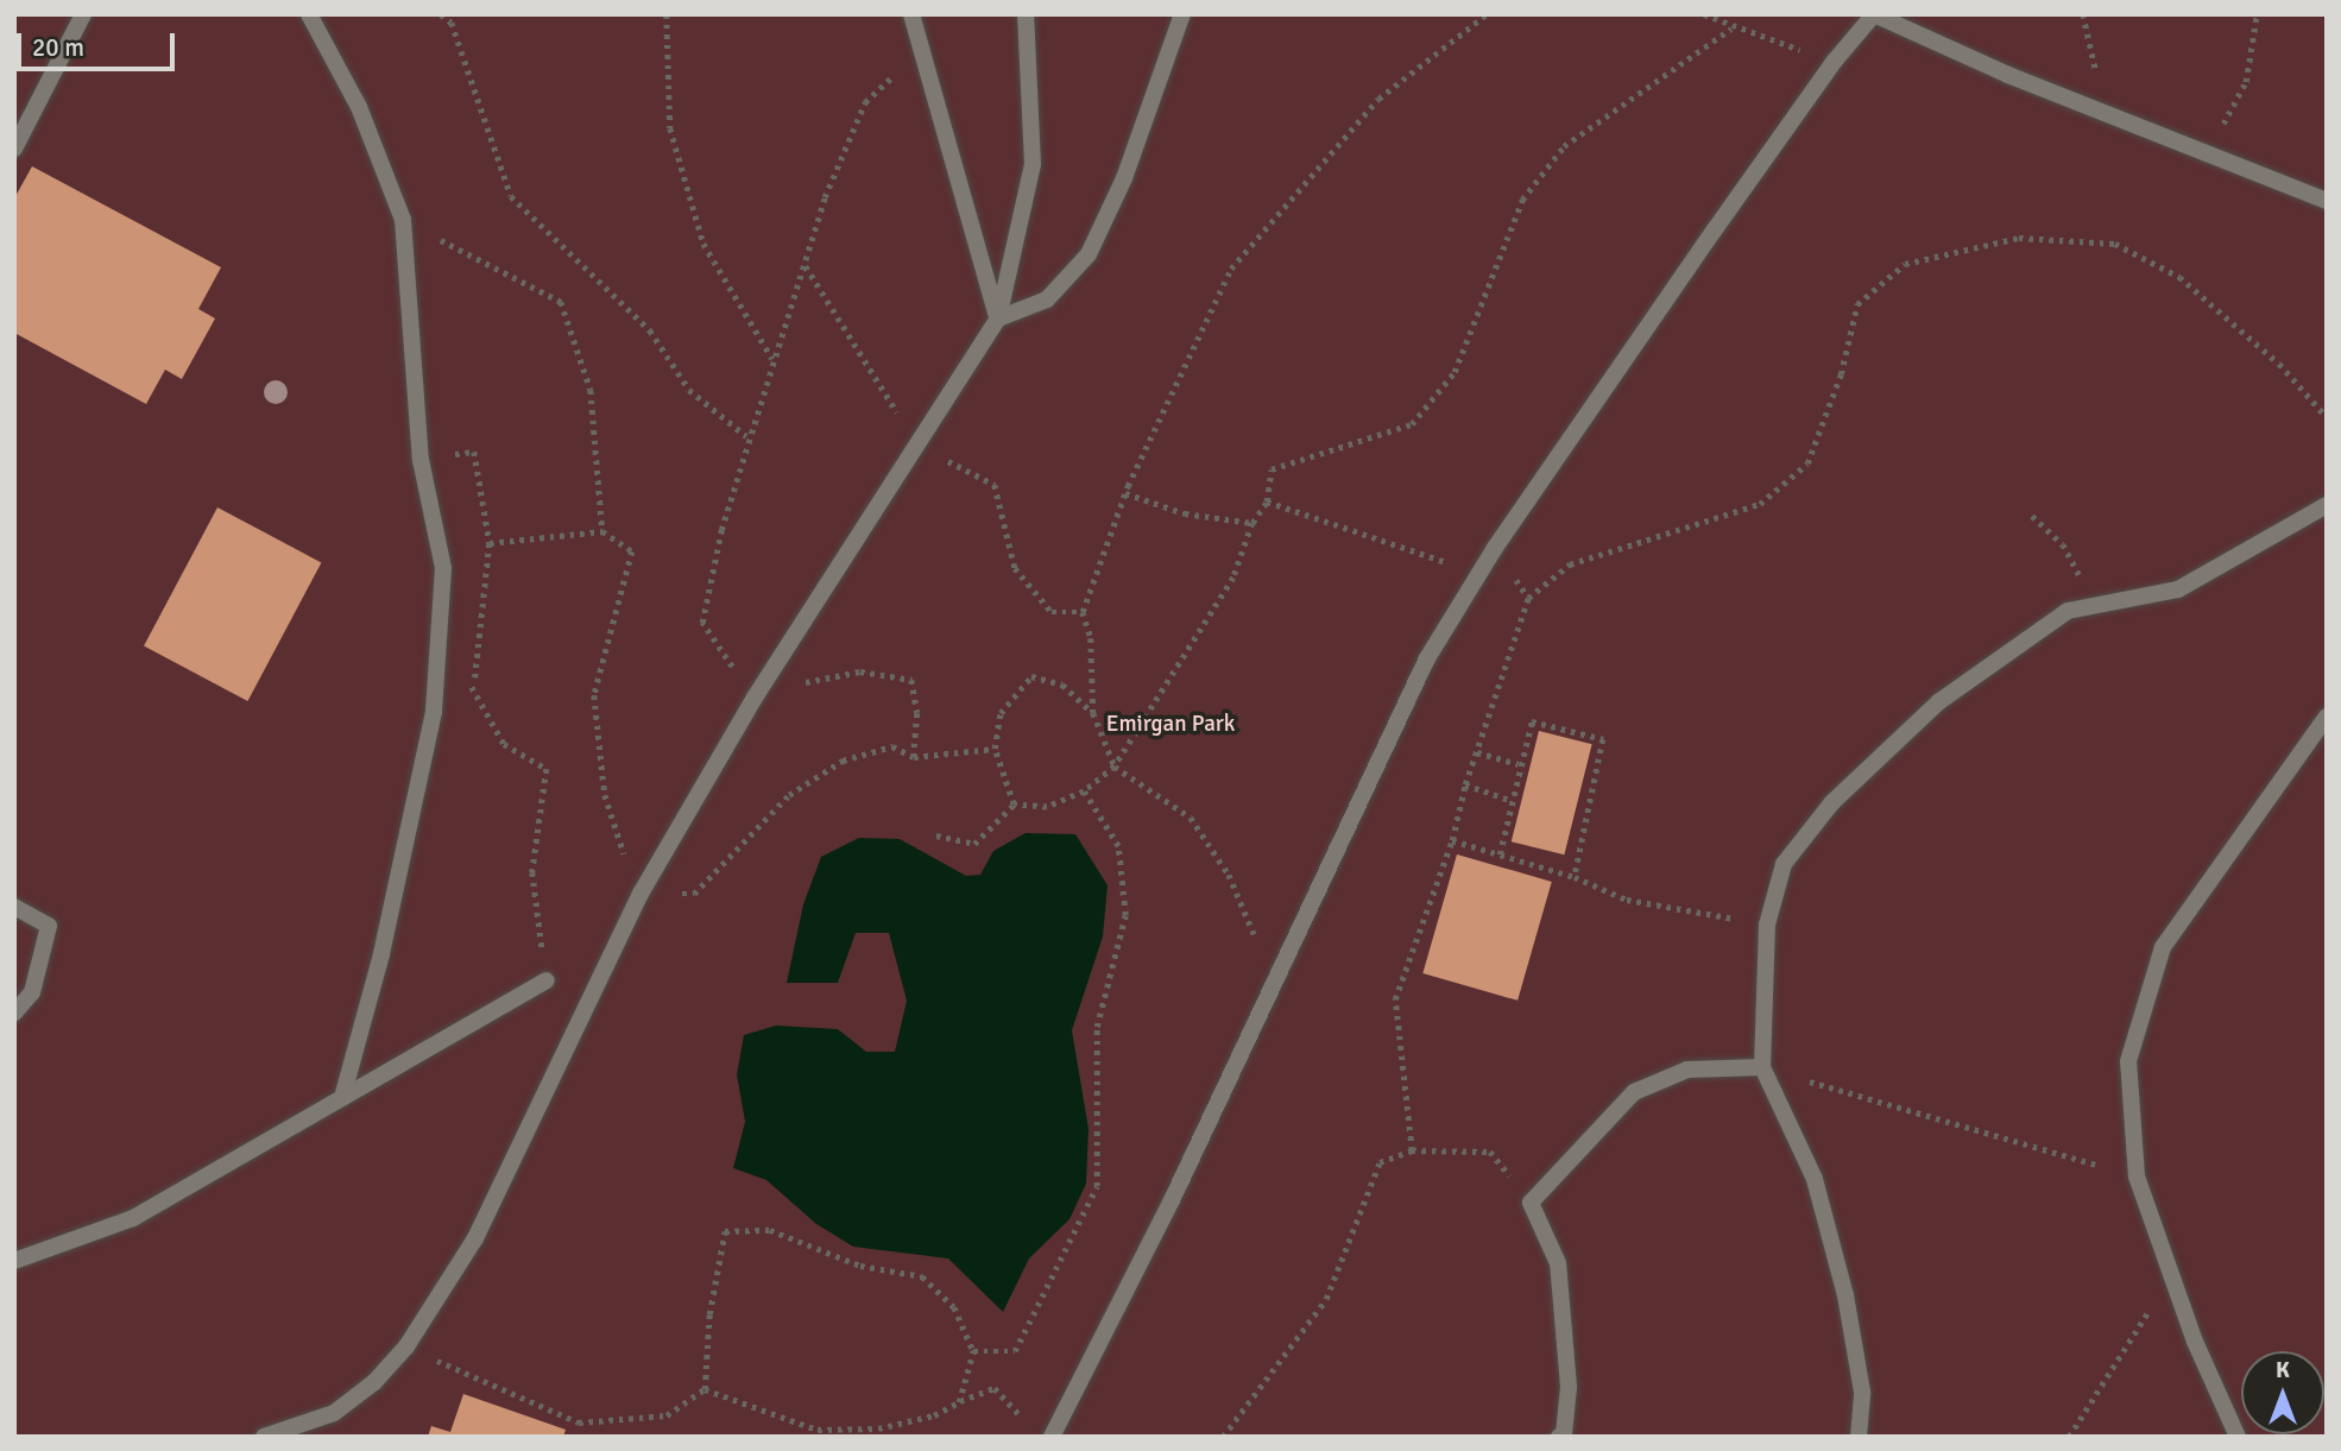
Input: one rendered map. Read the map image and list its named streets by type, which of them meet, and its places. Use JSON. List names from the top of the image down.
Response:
{
  "parks": ["Emirgan Park"],
  "scale_bar": "20 m",
  "north": "top"
}
